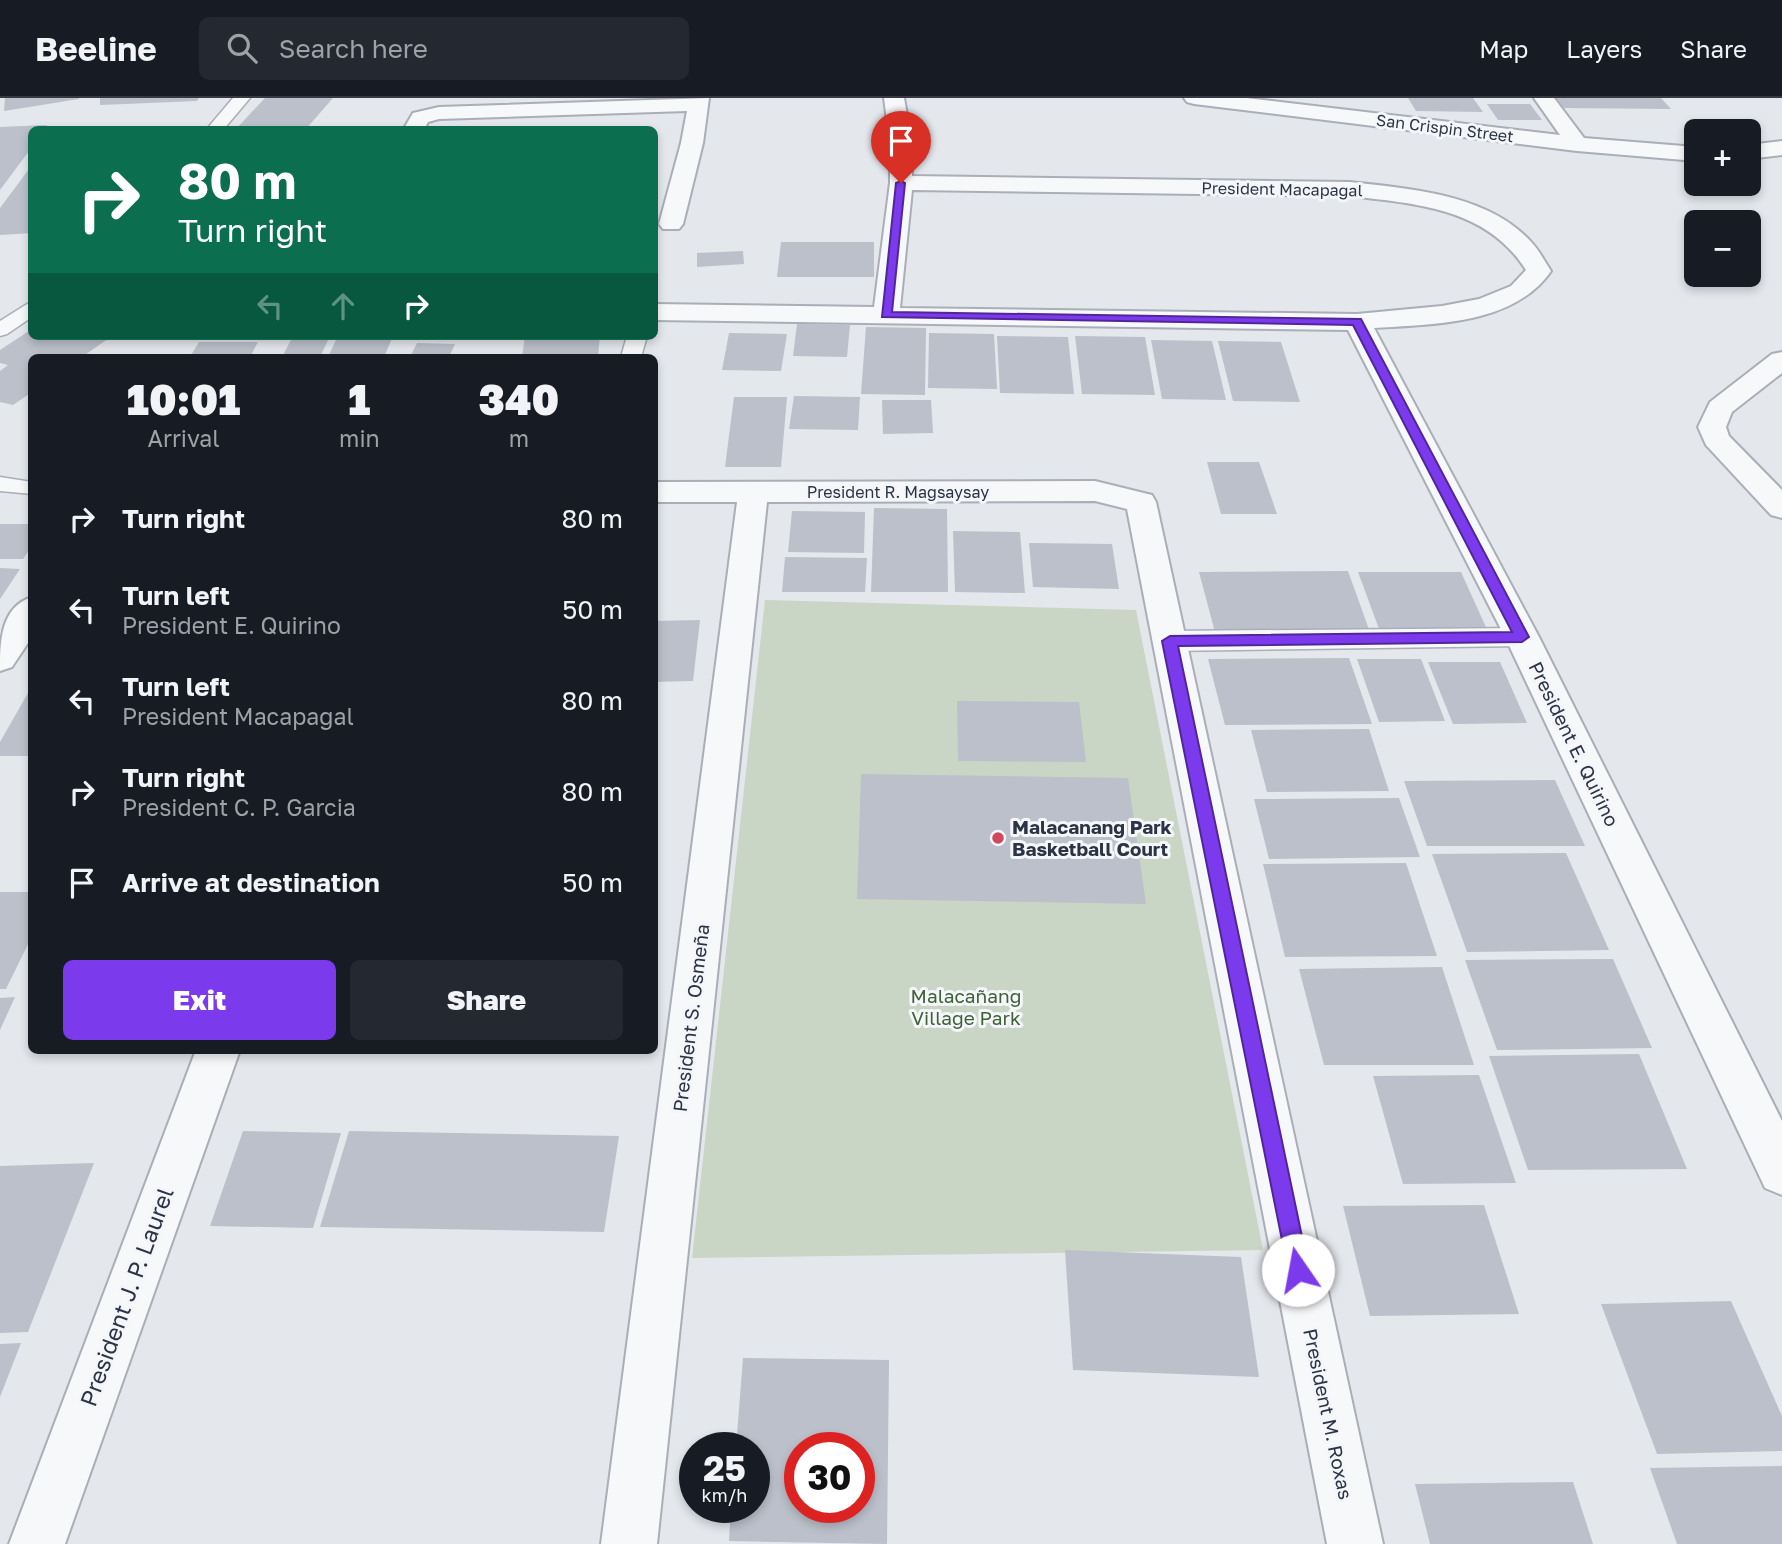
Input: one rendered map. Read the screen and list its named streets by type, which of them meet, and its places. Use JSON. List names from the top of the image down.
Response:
{
  "streets": {
    "street": [
      "San Crispin Street",
      "President Macapagal",
      "President R. Magsaysay",
      "President E. Quirino",
      "President S. Osmeña",
      "President J. P. Laurel",
      "President M. Roxas"
    ]
  },
  "crossings": [
    ["President Macapagal", "President E. Quirino"],
    ["President R. Magsaysay", "President S. Osmeña"],
    ["President R. Magsaysay", "President M. Roxas"]
  ],
  "parks": ["Malacañang Village Park"],
  "places": ["Malacanang Park Basketball Court"],
  "page": {
    "header": "Beeline",
    "search": "Search here",
    "nav": ["Map", "Layers", "Share"],
    "map_buttons": ["+", "−"],
    "turn": ["80 m", "Turn right"],
    "eta": [
      "10:01",
      "Arrival",
      "1",
      "min",
      "340",
      "m"
    ],
    "list": [
      {
        "name": "Turn right",
        "value": "80 m"
      },
      {
        "name": "Turn left",
        "note": "President E. Quirino",
        "value": "50 m"
      },
      {
        "name": "Turn left",
        "note": "President Macapagal",
        "value": "80 m"
      },
      {
        "name": "Turn right",
        "note": "President C. P. Garcia",
        "value": "80 m"
      },
      {
        "name": "Arrive at destination",
        "value": "50 m"
      }
    ],
    "buttons": ["Exit", "Share"],
    "speed": "25 km/h",
    "limit": "30"
  }
}
